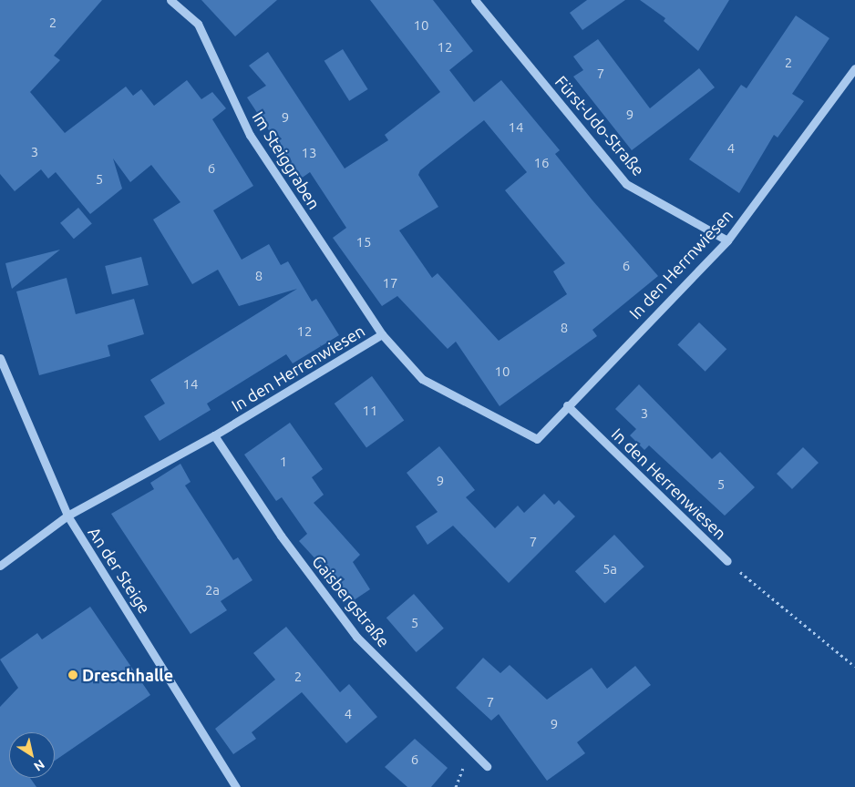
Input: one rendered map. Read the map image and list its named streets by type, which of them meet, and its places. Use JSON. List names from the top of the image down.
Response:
{
  "streets": {
    "street": [
      "Fürst-Udo-Straße",
      "Im Steiggraben",
      "In den Herrnwiesen",
      "In den Herrenwiesen",
      "An der Steige",
      "Gaisbergstraße"
    ]
  },
  "crossings": [
    ["Fürst-Udo-Straße", "In den Herrnwiesen"],
    ["Im Steiggraben", "In den Herrenwiesen"],
    ["In den Herrnwiesen", "In den Herrenwiesen"],
    ["In den Herrenwiesen", "An der Steige"],
    ["In den Herrenwiesen", "Gaisbergstraße"]
  ],
  "places": ["Dreschhalle"],
  "house_numbers": [
    "2",
    "10",
    "12",
    "2",
    "7",
    "9",
    "9",
    "14",
    "4",
    "3",
    "13",
    "16",
    "6",
    "5",
    "15",
    "6",
    "8",
    "17",
    "8",
    "12",
    "10",
    "14",
    "11",
    "3",
    "1",
    "9",
    "5",
    "7",
    "5a",
    "2a",
    "5",
    "2",
    "7",
    "4",
    "9",
    "6"
  ],
  "north": "bottom right"
}
